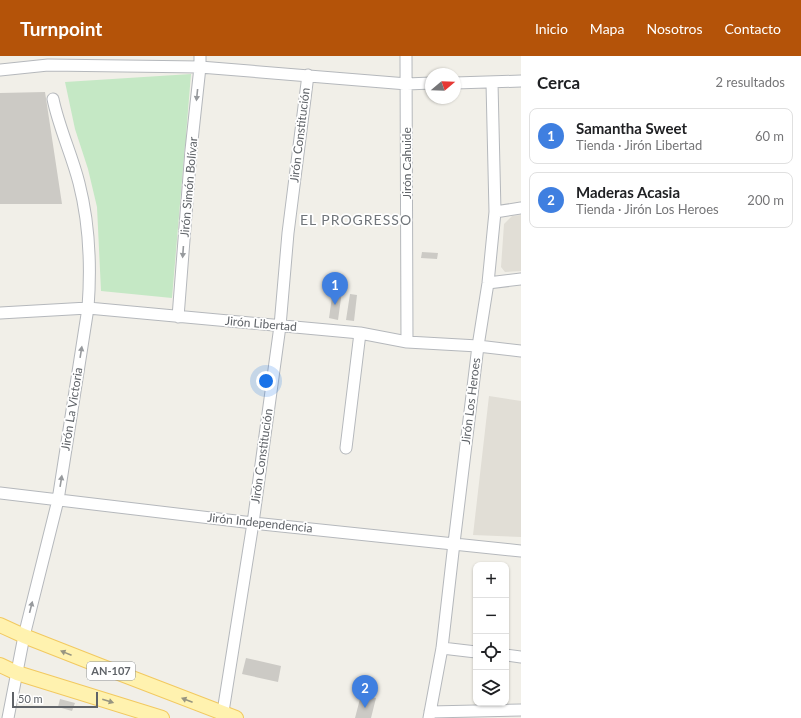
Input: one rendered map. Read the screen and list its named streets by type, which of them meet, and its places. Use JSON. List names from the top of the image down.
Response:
{
  "streets": {
    "main road": ["AN-107"],
    "street": [
      "Jirón Constitución",
      "Jirón Cahuide",
      "Jirón Simón Bolívar",
      "Jirón Libertad",
      "Jirón Los Heroes",
      "Jirón La Victoria",
      "Jirón Independencia"
    ]
  },
  "crossings": [
    ["Jirón Constitución", "Jirón Libertad"],
    ["Jirón Constitución", "Jirón Independencia"],
    ["Jirón Constitución", "AN-107"],
    ["Jirón Cahuide", "Jirón Libertad"],
    ["Jirón Simón Bolívar", "Jirón Libertad"],
    ["Jirón Libertad", "Jirón Los Heroes"],
    ["Jirón Libertad", "Jirón La Victoria"],
    ["Jirón Los Heroes", "Jirón Independencia"],
    ["Jirón La Victoria", "Jirón Independencia"],
    ["Jirón La Victoria", "AN-107"]
  ],
  "one_way": ["Jirón Simón Bolívar", "Jirón La Victoria"],
  "districts": ["EL PROGRESSO"],
  "scale_bar": "50 m",
  "north": "right",
  "page": {
    "header": "Turnpoint",
    "nav": [
      "Inicio",
      "Mapa",
      "Nosotros",
      "Contacto"
    ],
    "heading": ["Cerca", "2 resultados"],
    "list": [
      {
        "mark": "1",
        "name": "Samantha Sweet",
        "note": "Tienda · Jirón Libertad",
        "value": "60 m"
      },
      {
        "mark": "2",
        "name": "Maderas Acasia",
        "note": "Tienda · Jirón Los Heroes",
        "value": "200 m"
      }
    ],
    "pins": ["1", "2"],
    "map_buttons": ["+", "−"],
    "scale": "50 m"
  }
}
